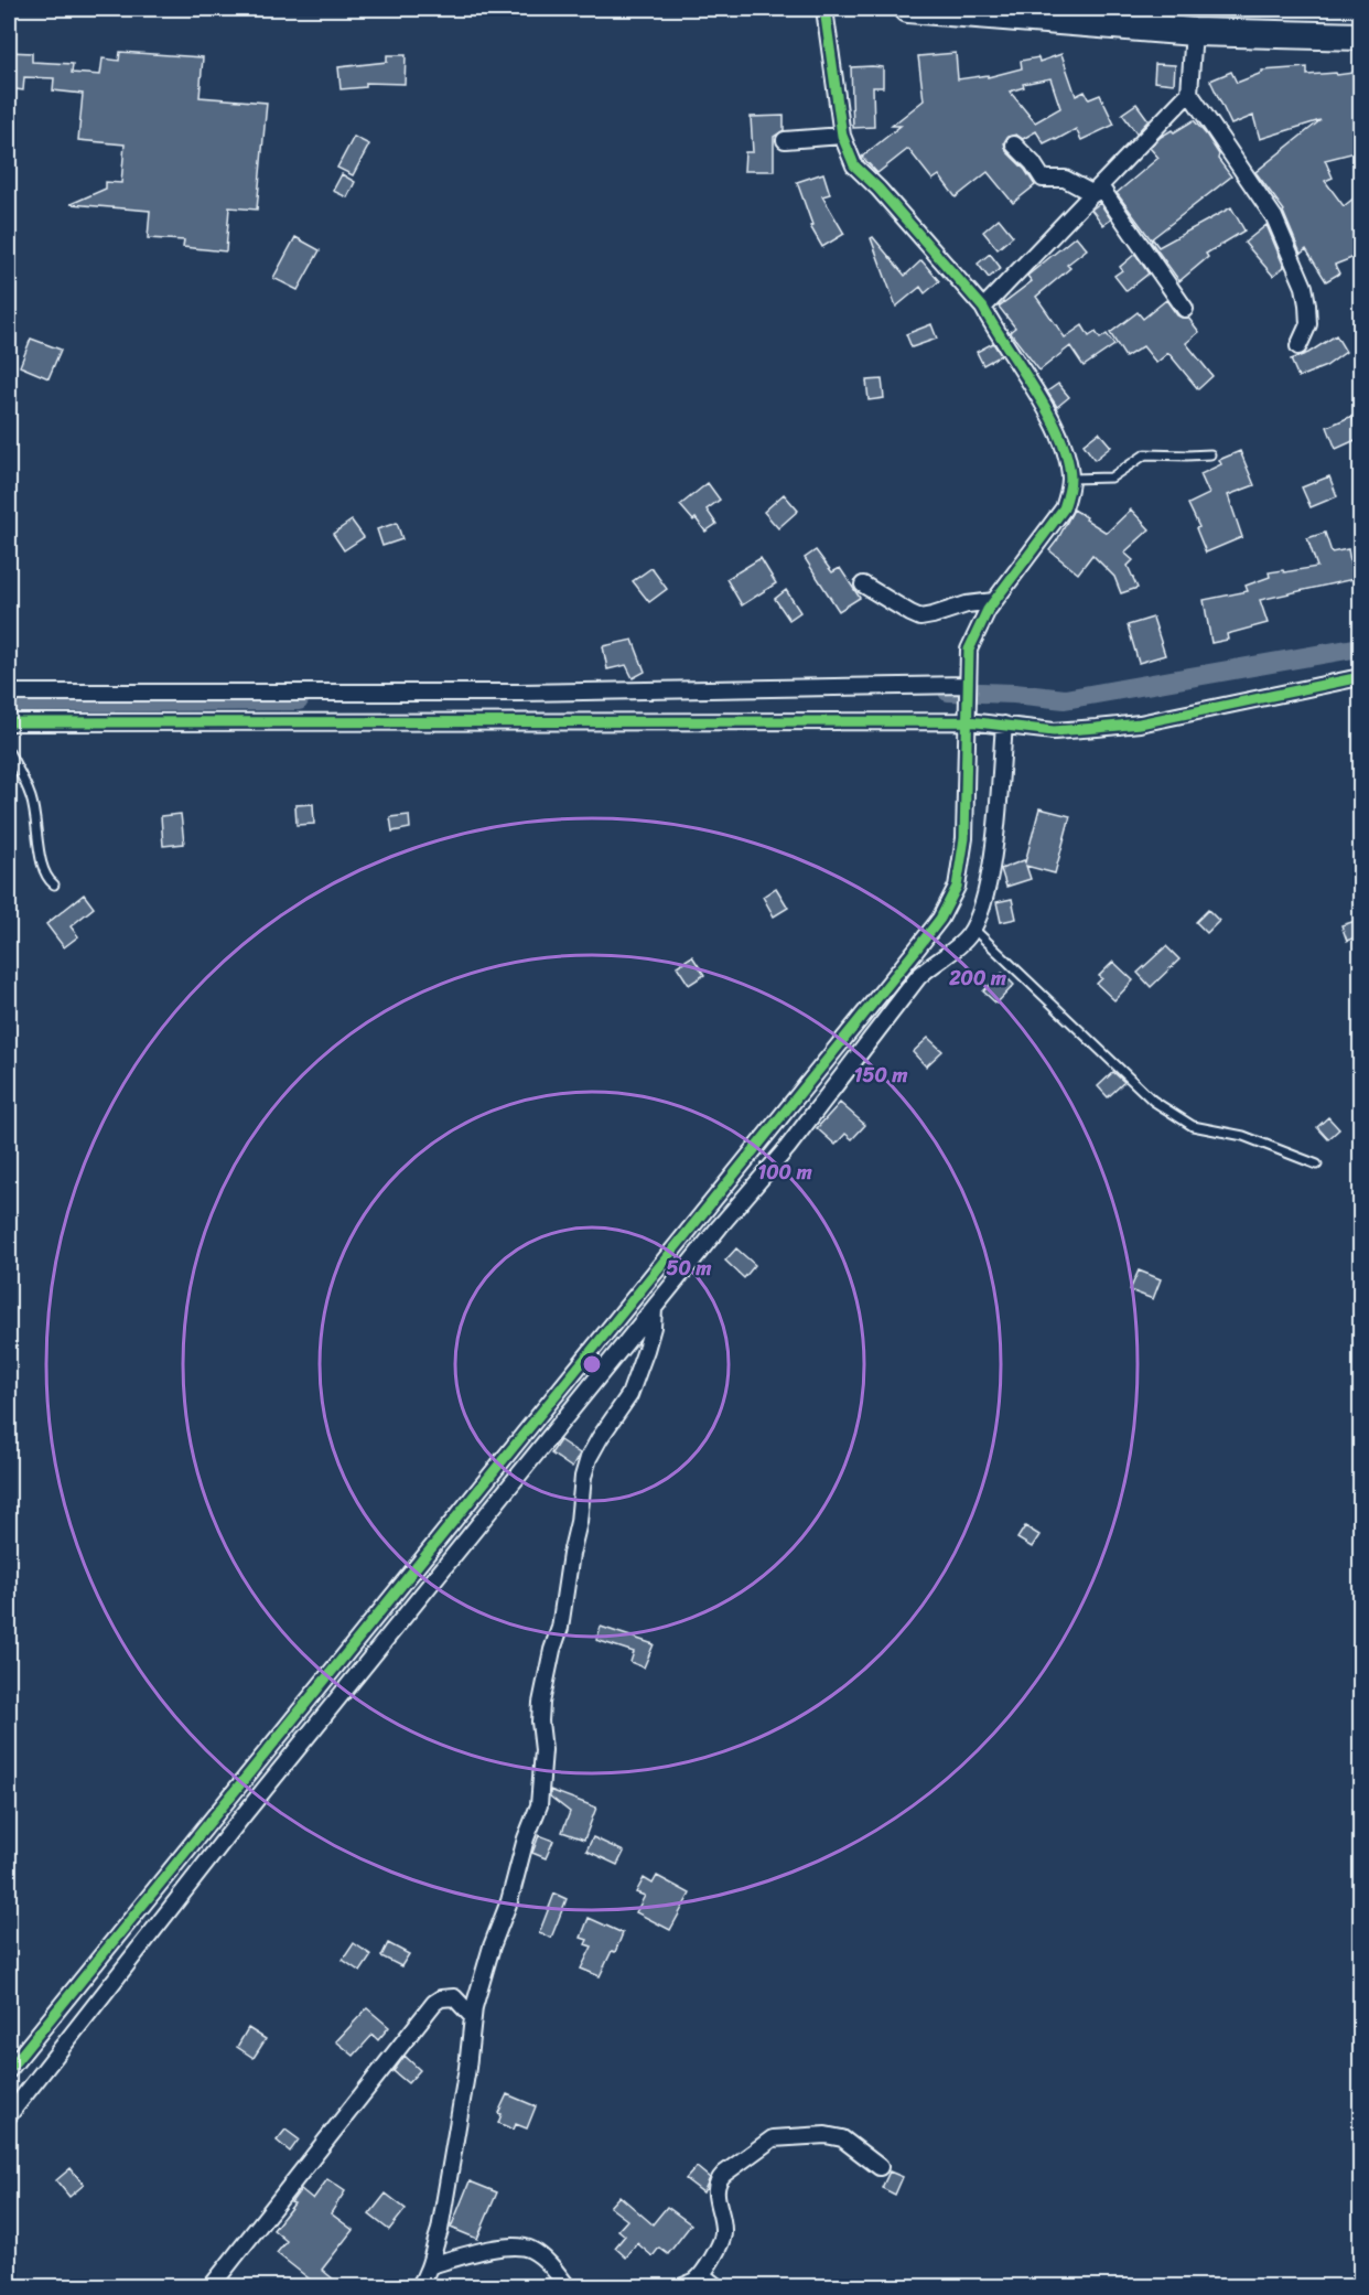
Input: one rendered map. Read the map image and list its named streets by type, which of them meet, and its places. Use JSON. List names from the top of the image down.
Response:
{
  "rings": [
    "200 m",
    "150 m",
    "100 m",
    "50 m"
  ]
}
